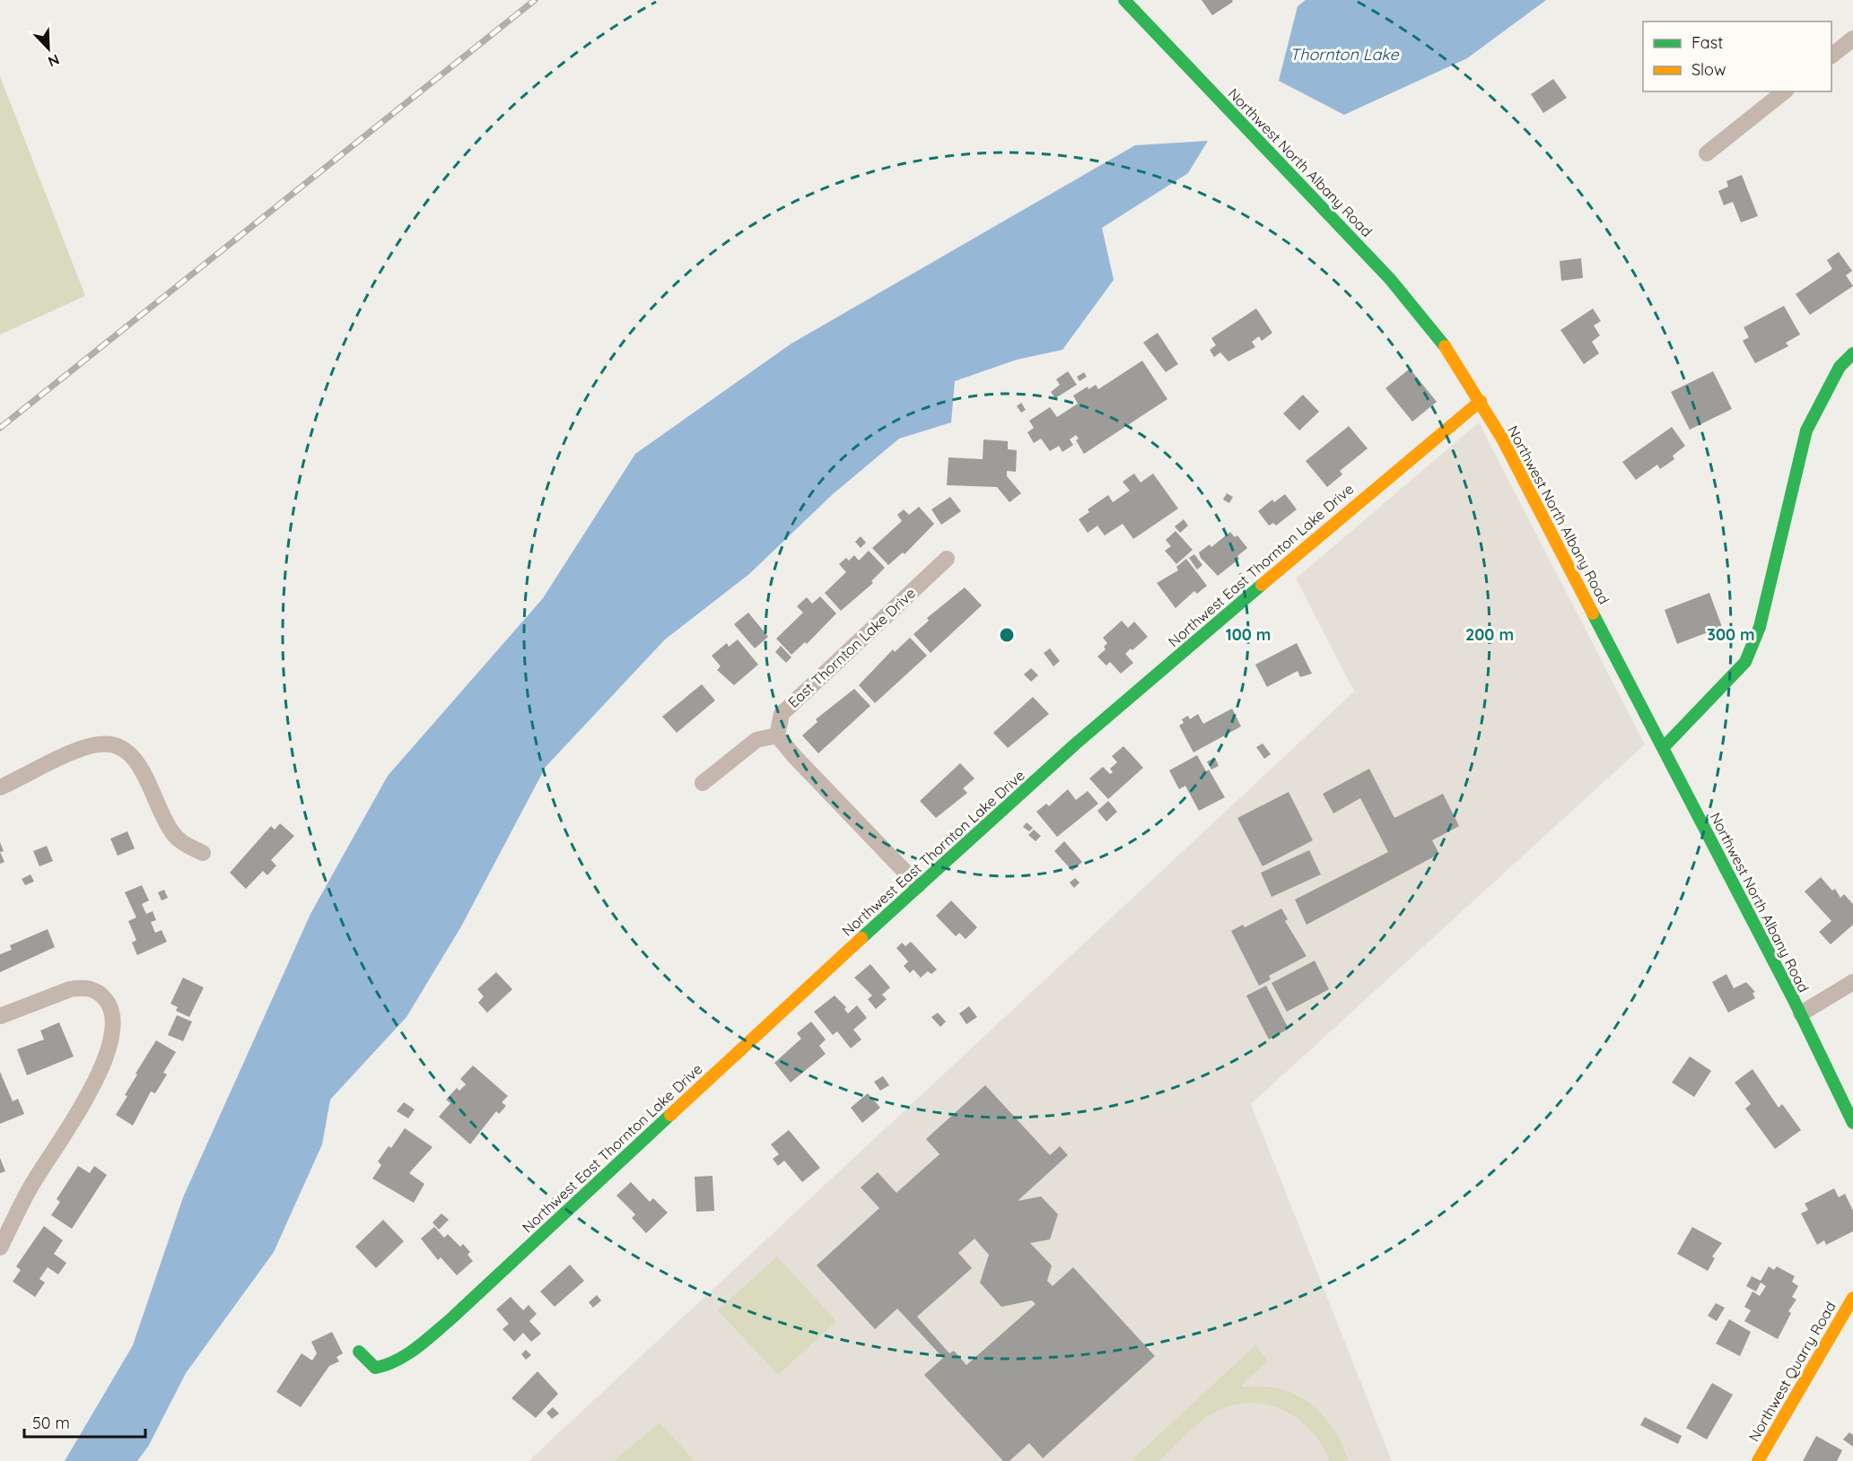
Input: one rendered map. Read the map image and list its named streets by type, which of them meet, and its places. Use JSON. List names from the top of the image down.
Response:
{
  "streets": {
    "street": [
      "Northwest North Albany Road",
      "Northwest East Thornton Lake Drive",
      "East Thornton Lake Drive",
      "Northwest Quarry Road"
    ]
  },
  "crossings": [
    ["Northwest North Albany Road", "Northwest East Thornton Lake Drive"]
  ],
  "water": ["Thornton Lake"],
  "legend": ["Fast", "Slow"],
  "scale_bar": "50 m",
  "north": "bottom right",
  "rings": ["100 m", "200 m", "300 m"]
}
